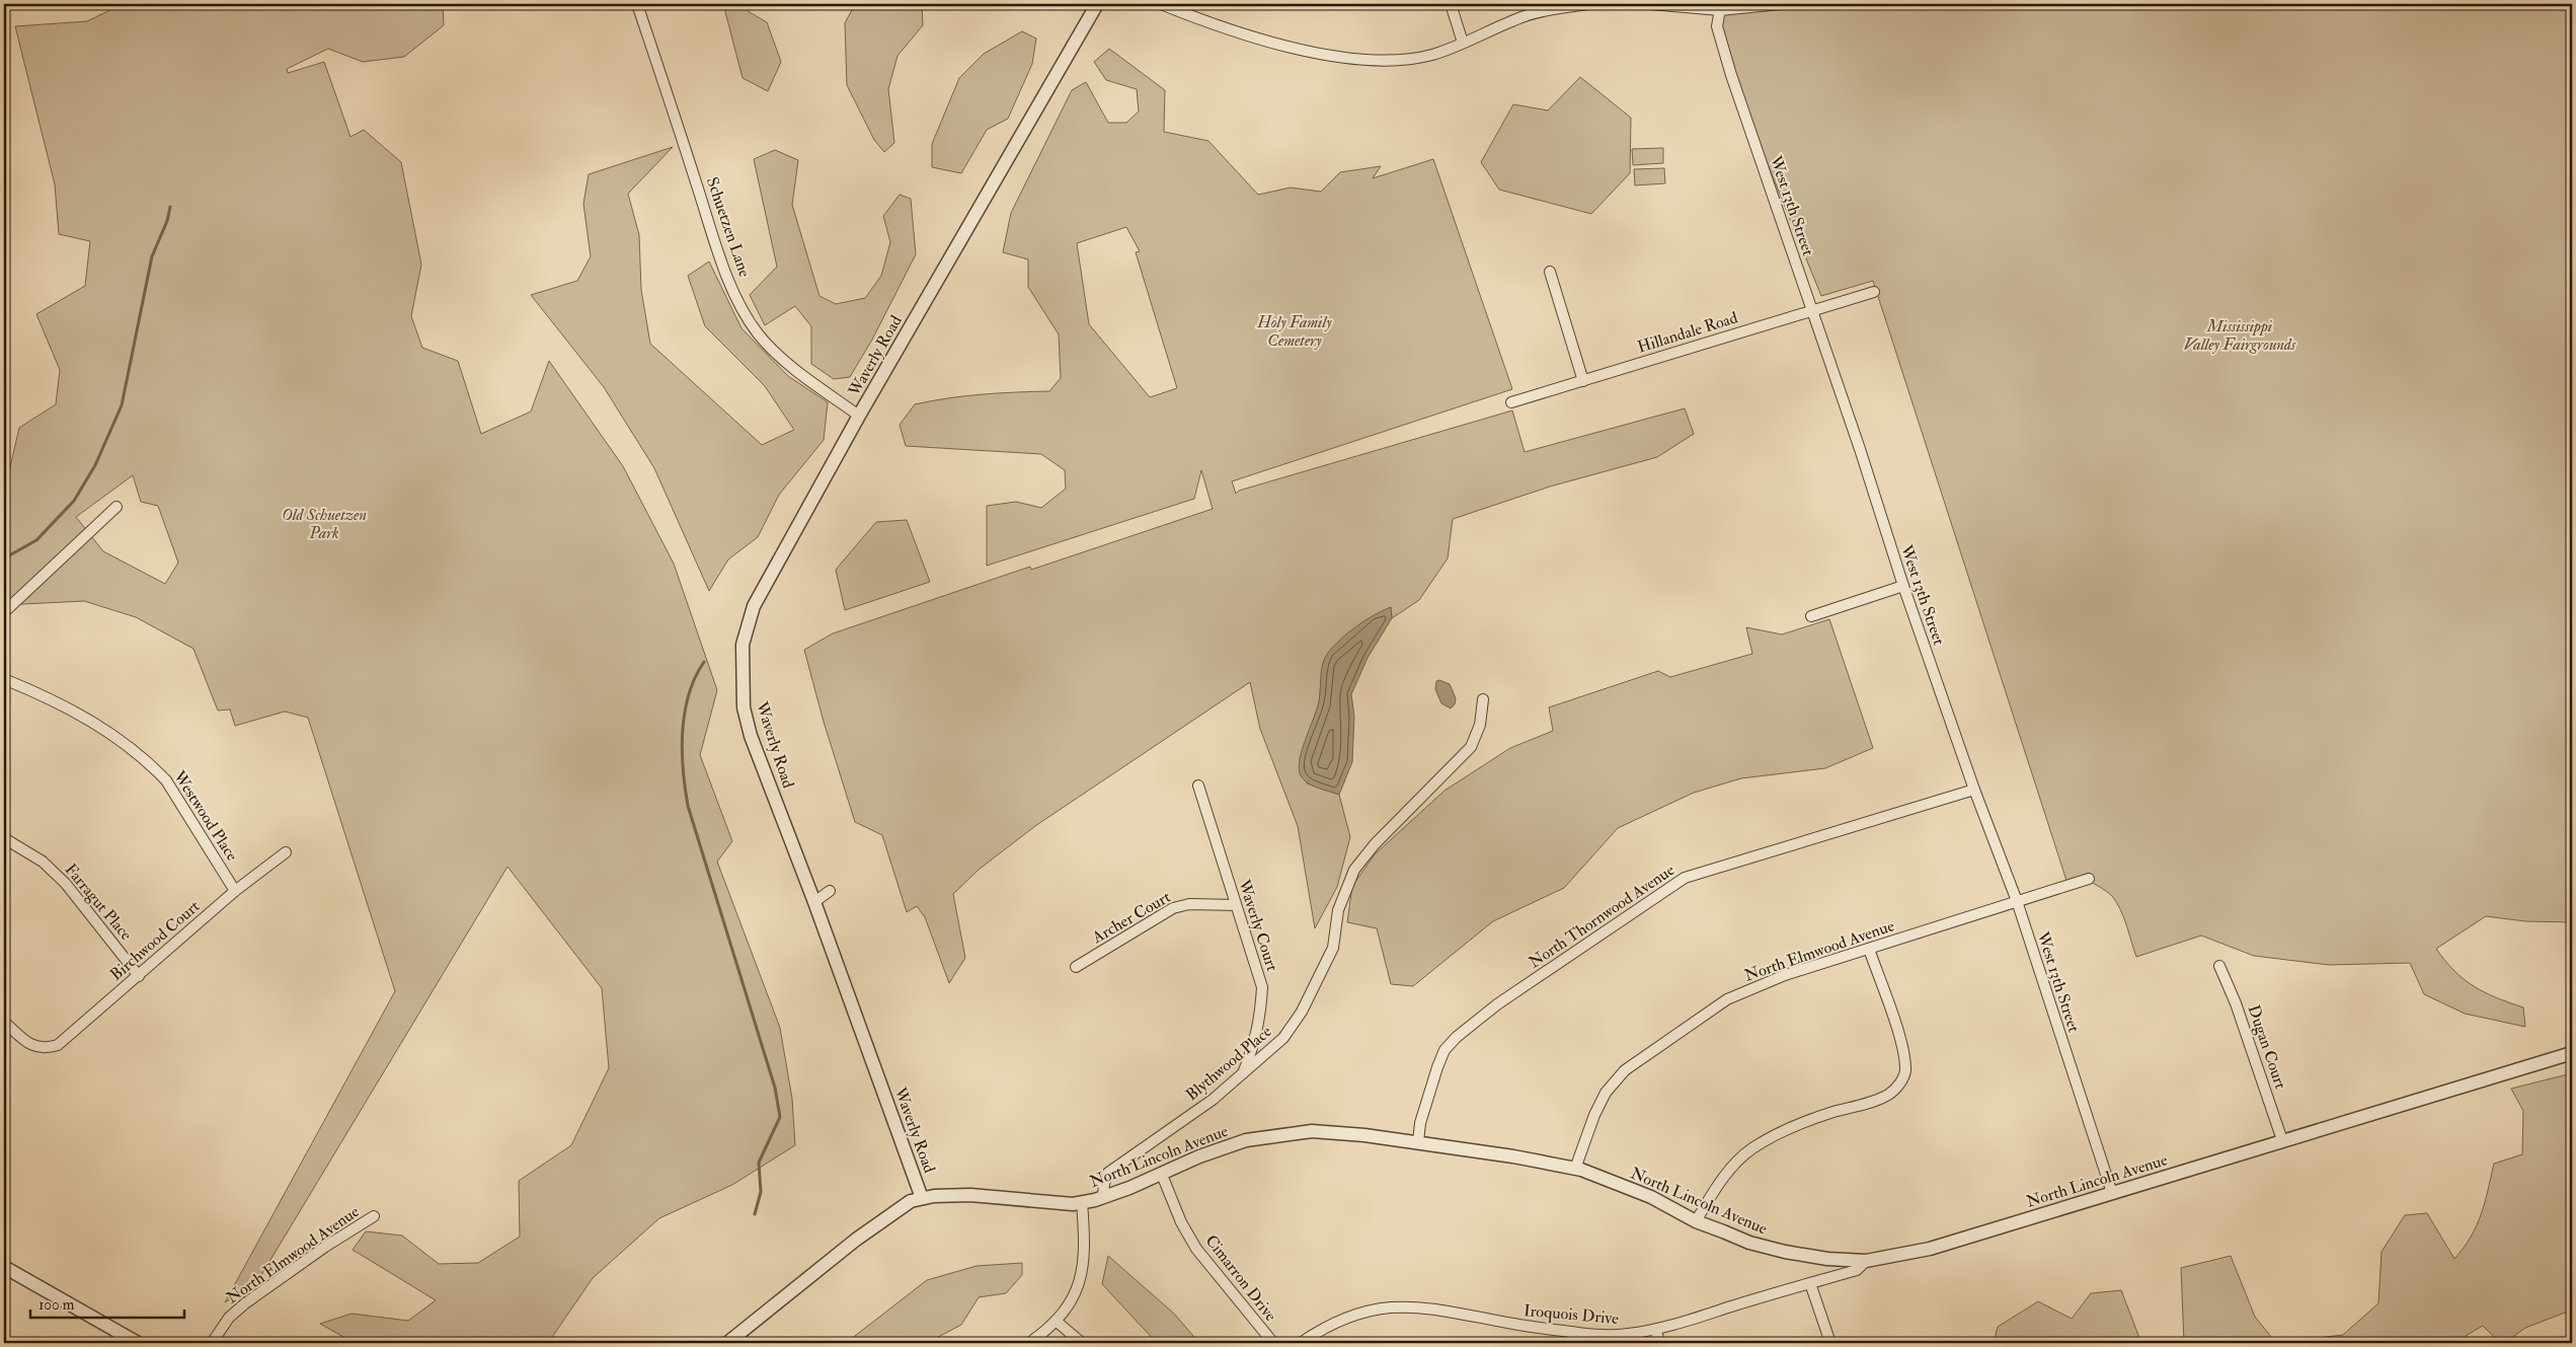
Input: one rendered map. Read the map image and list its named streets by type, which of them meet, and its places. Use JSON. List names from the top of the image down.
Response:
{
  "streets": {
    "street": [
      "West 13th Street",
      "Schuetzen Lane",
      "Hillandale Road",
      "Waverly Road",
      "Westwood Place",
      "Farragut Place",
      "North Thornwood Avenue",
      "Archer Court",
      "Waverly Court",
      "Birchwood Court",
      "North Elmwood Avenue",
      "Dugan Court",
      "Blythwood Place",
      "North Lincoln Avenue",
      "Cimarron Drive",
      "Iroquois Drive"
    ]
  },
  "crossings": [
    ["West 13th Street", "Hillandale Road"],
    ["West 13th Street", "North Thornwood Avenue"],
    ["West 13th Street", "North Elmwood Avenue"],
    ["West 13th Street", "North Lincoln Avenue"],
    ["Schuetzen Lane", "Waverly Road"],
    ["Waverly Road", "North Lincoln Avenue"],
    ["Westwood Place", "Birchwood Court"],
    ["Farragut Place", "Birchwood Court"],
    ["North Thornwood Avenue", "North Lincoln Avenue"],
    ["Archer Court", "Waverly Court"],
    ["Waverly Court", "Blythwood Place"],
    ["North Elmwood Avenue", "North Lincoln Avenue"],
    ["Dugan Court", "North Lincoln Avenue"],
    ["Blythwood Place", "North Lincoln Avenue"],
    ["North Lincoln Avenue", "Cimarron Drive"],
    ["North Lincoln Avenue", "Iroquois Drive"]
  ],
  "parks": ["Holy Family Cemetery", "Mississippi Valley Fairgrounds", "Old Schuetzen Park"],
  "scale_bar": "100 m"
}
